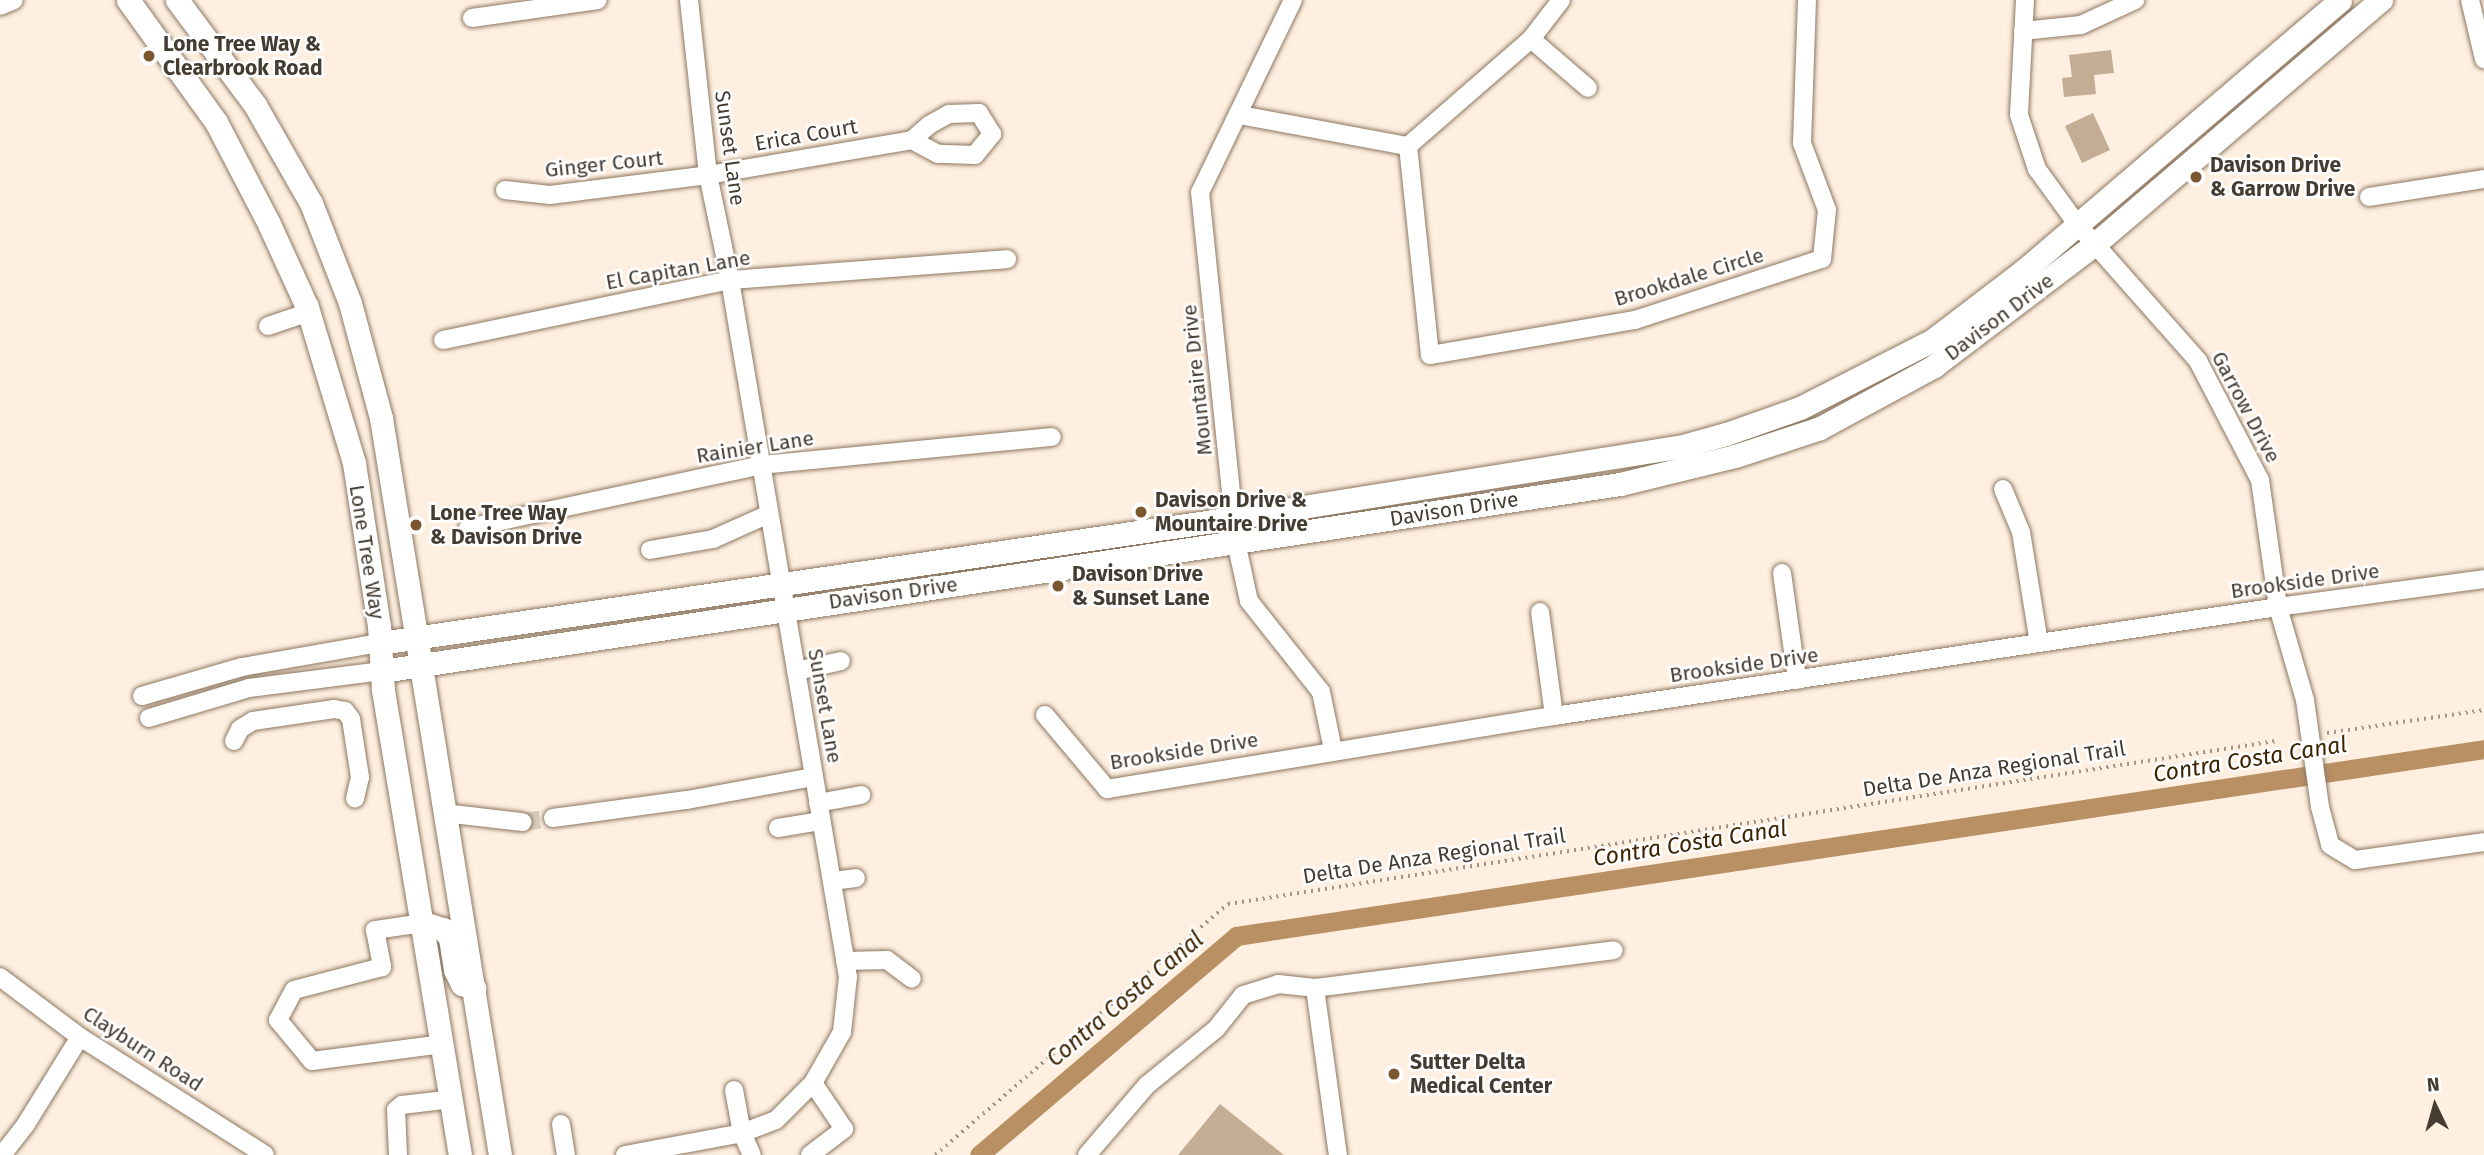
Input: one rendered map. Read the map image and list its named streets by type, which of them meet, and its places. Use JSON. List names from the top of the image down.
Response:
{
  "streets": {
    "main road": ["Davison Drive", "Lone Tree Way"],
    "street": [
      "Erica Court",
      "Sunset Lane",
      "Ginger Court",
      "El Capitan Lane",
      "Brookdale Circle",
      "Mountaire Drive",
      "Garrow Drive",
      "Rainier Lane",
      "Brookside Drive",
      "Clayburn Road"
    ],
    "path": ["Delta De Anza Regional Trail"]
  },
  "crossings": [
    ["Erica Court", "Sunset Lane"],
    ["Erica Court", "Ginger Court"],
    ["Sunset Lane", "Ginger Court"],
    ["Sunset Lane", "El Capitan Lane"],
    ["Sunset Lane", "Davison Drive"],
    ["Sunset Lane", "Rainier Lane"],
    ["Davison Drive", "Mountaire Drive"],
    ["Davison Drive", "Garrow Drive"],
    ["Davison Drive", "Lone Tree Way"],
    ["Mountaire Drive", "Brookside Drive"],
    ["Garrow Drive", "Brookside Drive"]
  ],
  "water": ["Contra Costa Canal"],
  "places": [
    "Lone Tree Way & Clearbrook Road",
    "Davison Drive & Garrow Drive",
    "Davison Drive & Mountaire Drive",
    "Lone Tree Way & Davison Drive",
    "Davison Drive & Sunset Lane",
    "Sutter Delta Medical Center"
  ],
  "north": "top"
}
